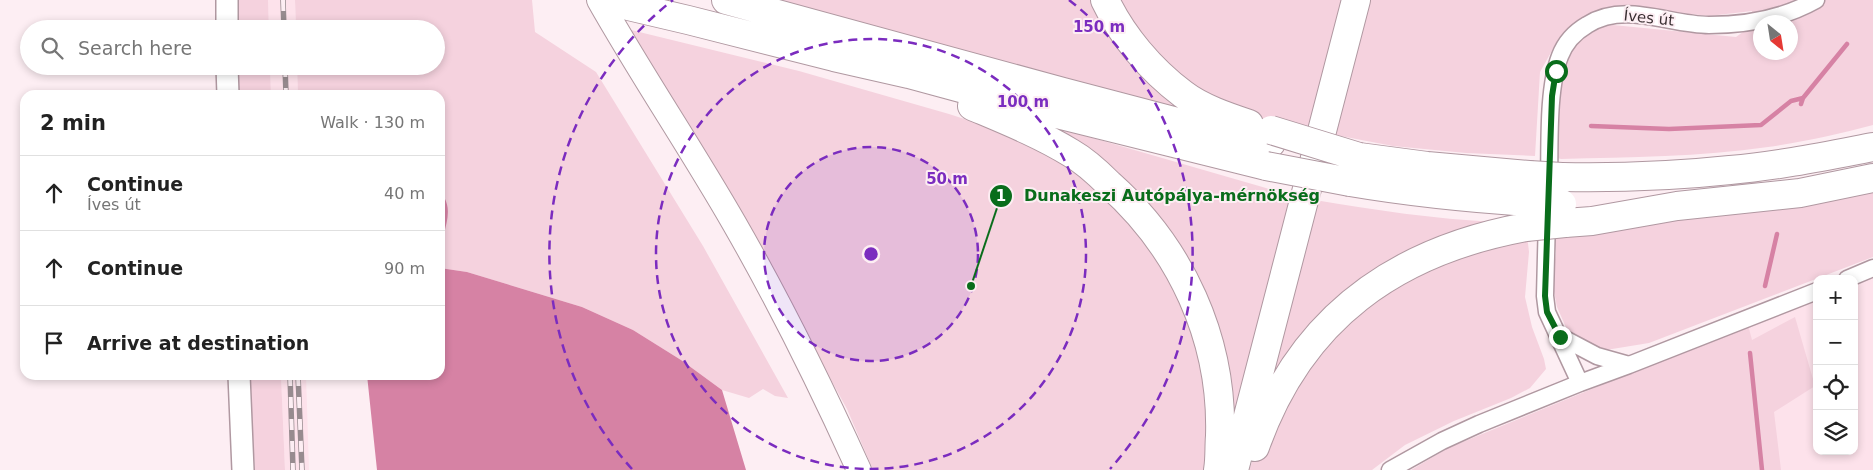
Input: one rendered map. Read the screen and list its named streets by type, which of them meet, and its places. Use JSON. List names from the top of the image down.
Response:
{
  "streets": {
    "street": ["Íves út"]
  },
  "places": ["Dunakeszi Autópálya-mérnökség"],
  "north": "bottom right",
  "page": {
    "search": "Search here",
    "heading": ["2 min", "Walk · 130 m"],
    "list": [
      ["Continue", "Íves út", "40 m"],
      ["Continue", "90 m"],
      "Arrive at destination"
    ],
    "map_buttons": ["+", "−"]
  },
  "rings": ["150 m", "100 m", "50 m"]
}
